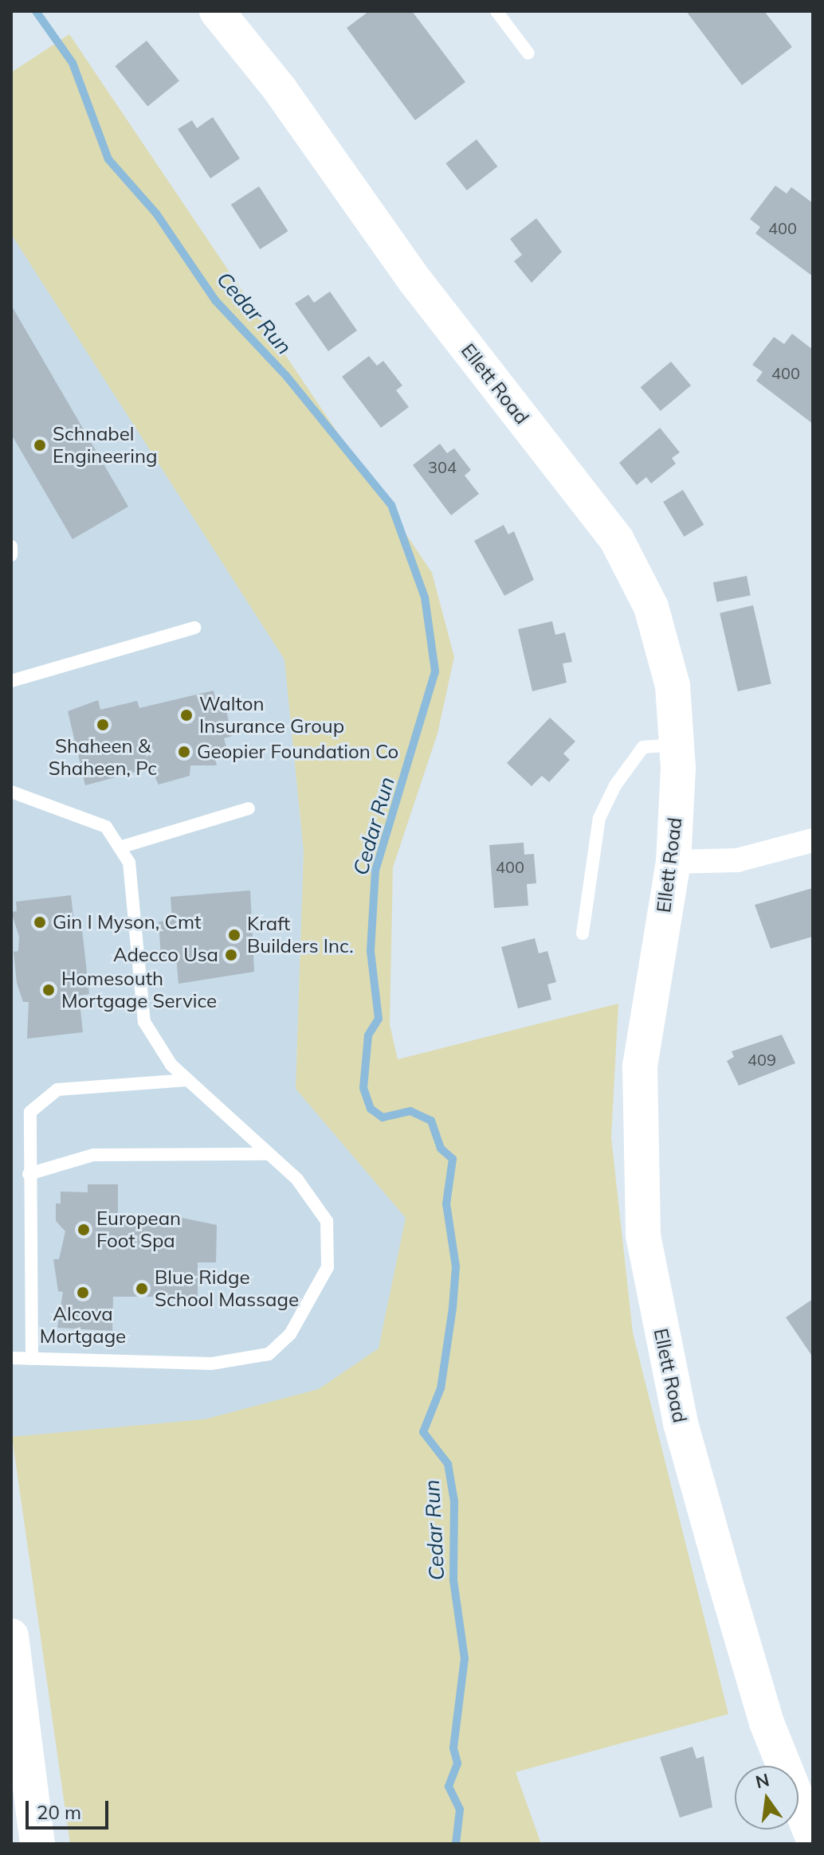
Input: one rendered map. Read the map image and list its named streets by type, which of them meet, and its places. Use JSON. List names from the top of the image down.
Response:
{
  "streets": {
    "street": ["Ellett Road"]
  },
  "water": ["Cedar Run"],
  "places": [
    "Schnabel Engineering",
    "Walton Insurance Group",
    "Shaheen & Shaheen, Pc",
    "Geopier Foundation Co",
    "Gin I Myson, Cmt",
    "Kraft Builders Inc.",
    "Adecco Usa",
    "Homesouth Mortgage Service",
    "European Foot Spa",
    "Blue Ridge School Massage",
    "Alcova Mortgage"
  ],
  "house_numbers": [
    "400",
    "400",
    "304",
    "400",
    "409"
  ],
  "scale_bar": "20 m",
  "north": "top"
}
